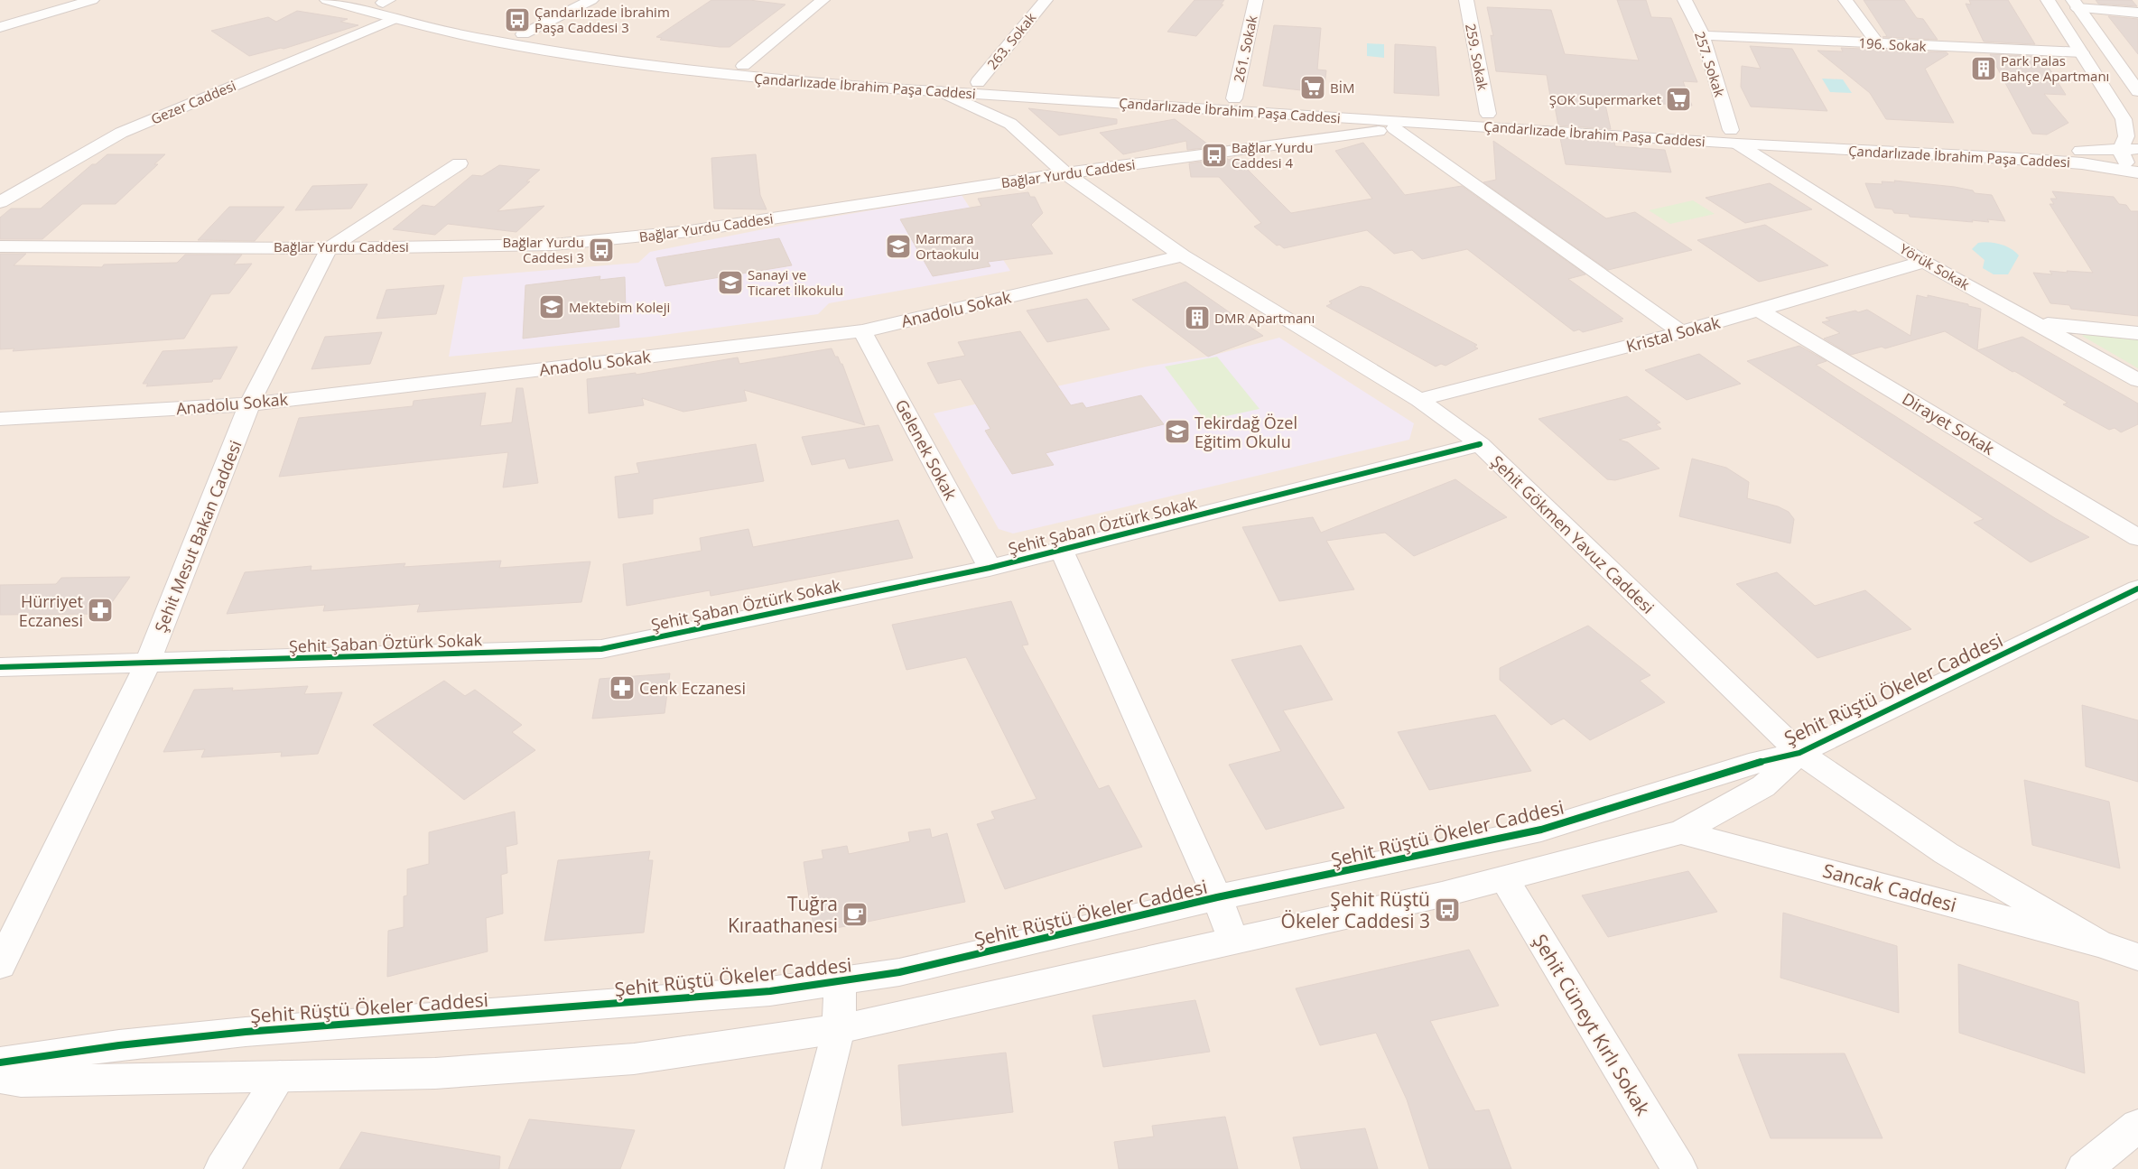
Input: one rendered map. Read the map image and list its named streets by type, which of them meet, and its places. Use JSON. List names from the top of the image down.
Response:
{
  "streets": {
    "street": [
      "263. Sokak",
      "196. Sokak",
      "261. Sokak",
      "259. Sokak",
      "257. Sokak",
      "Çandarlızade İbrahim Paşa Caddesi",
      "Gezer Caddesi",
      "Bağlar Yurdu Caddesi",
      "Yörük Sokak",
      "Anadolu Sokak",
      "Kristal Sokak",
      "Dirayet Sokak",
      "Gelenek Sokak",
      "Şehit Şaban Öztürk Sokak",
      "Şehit Gökmen Yavuz Caddesi",
      "Şehit Mesut Bakan Caddesi",
      "Şehit Rüştü Ökeler Caddesi",
      "Sancak Caddesi",
      "Şehit Cüneyt Kırlı Sokak"
    ]
  },
  "crossings": [
    ["263. Sokak", "Çandarlızade İbrahim Paşa Caddesi"],
    ["196. Sokak", "257. Sokak"],
    ["261. Sokak", "Çandarlızade İbrahim Paşa Caddesi"],
    ["259. Sokak", "Çandarlızade İbrahim Paşa Caddesi"],
    ["257. Sokak", "Çandarlızade İbrahim Paşa Caddesi"],
    ["257. Sokak", "Yörük Sokak"],
    ["Çandarlızade İbrahim Paşa Caddesi", "Gezer Caddesi"],
    ["Çandarlızade İbrahim Paşa Caddesi", "Bağlar Yurdu Caddesi"],
    ["Çandarlızade İbrahim Paşa Caddesi", "Yörük Sokak"],
    ["Çandarlızade İbrahim Paşa Caddesi", "Şehit Gökmen Yavuz Caddesi"],
    ["Bağlar Yurdu Caddesi", "Şehit Gökmen Yavuz Caddesi"],
    ["Bağlar Yurdu Caddesi", "Şehit Mesut Bakan Caddesi"],
    ["Yörük Sokak", "Kristal Sokak"],
    ["Anadolu Sokak", "Gelenek Sokak"],
    ["Anadolu Sokak", "Şehit Gökmen Yavuz Caddesi"],
    ["Anadolu Sokak", "Şehit Mesut Bakan Caddesi"],
    ["Kristal Sokak", "Dirayet Sokak"],
    ["Kristal Sokak", "Şehit Gökmen Yavuz Caddesi"],
    ["Gelenek Sokak", "Şehit Şaban Öztürk Sokak"],
    ["Şehit Şaban Öztürk Sokak", "Şehit Gökmen Yavuz Caddesi"],
    ["Şehit Şaban Öztürk Sokak", "Şehit Mesut Bakan Caddesi"],
    ["Şehit Gökmen Yavuz Caddesi", "Şehit Rüştü Ökeler Caddesi"],
    ["Şehit Gökmen Yavuz Caddesi", "Sancak Caddesi"],
    ["Şehit Rüştü Ökeler Caddesi", "Sancak Caddesi"],
    ["Şehit Rüştü Ökeler Caddesi", "Şehit Cüneyt Kırlı Sokak"]
  ],
  "places": {
    "bus stop": [
      "Çandarlızade İbrahim Paşa Caddesi 3",
      "Bağlar Yurdu Caddesi 4",
      "Bağlar Yurdu Caddesi 3",
      "Şehit Rüştü Ökeler Caddesi 3"
    ],
    "building": ["Park Palas Bahçe Apartmanı", "DMR Apartmanı"],
    "supermarket": ["BİM", "ŞOK Supermarket"],
    "school or university": [
      "Marmara Ortaokulu",
      "Sanayi ve Ticaret İlkokulu",
      "Mektebim Koleji",
      "Tekirdağ Özel Eğitim Okulu"
    ],
    "pharmacy": ["Hürriyet Eczanesi", "Cenk Eczanesi"],
    "cafe": ["Tuğra Kıraathanesi"]
  }
}
